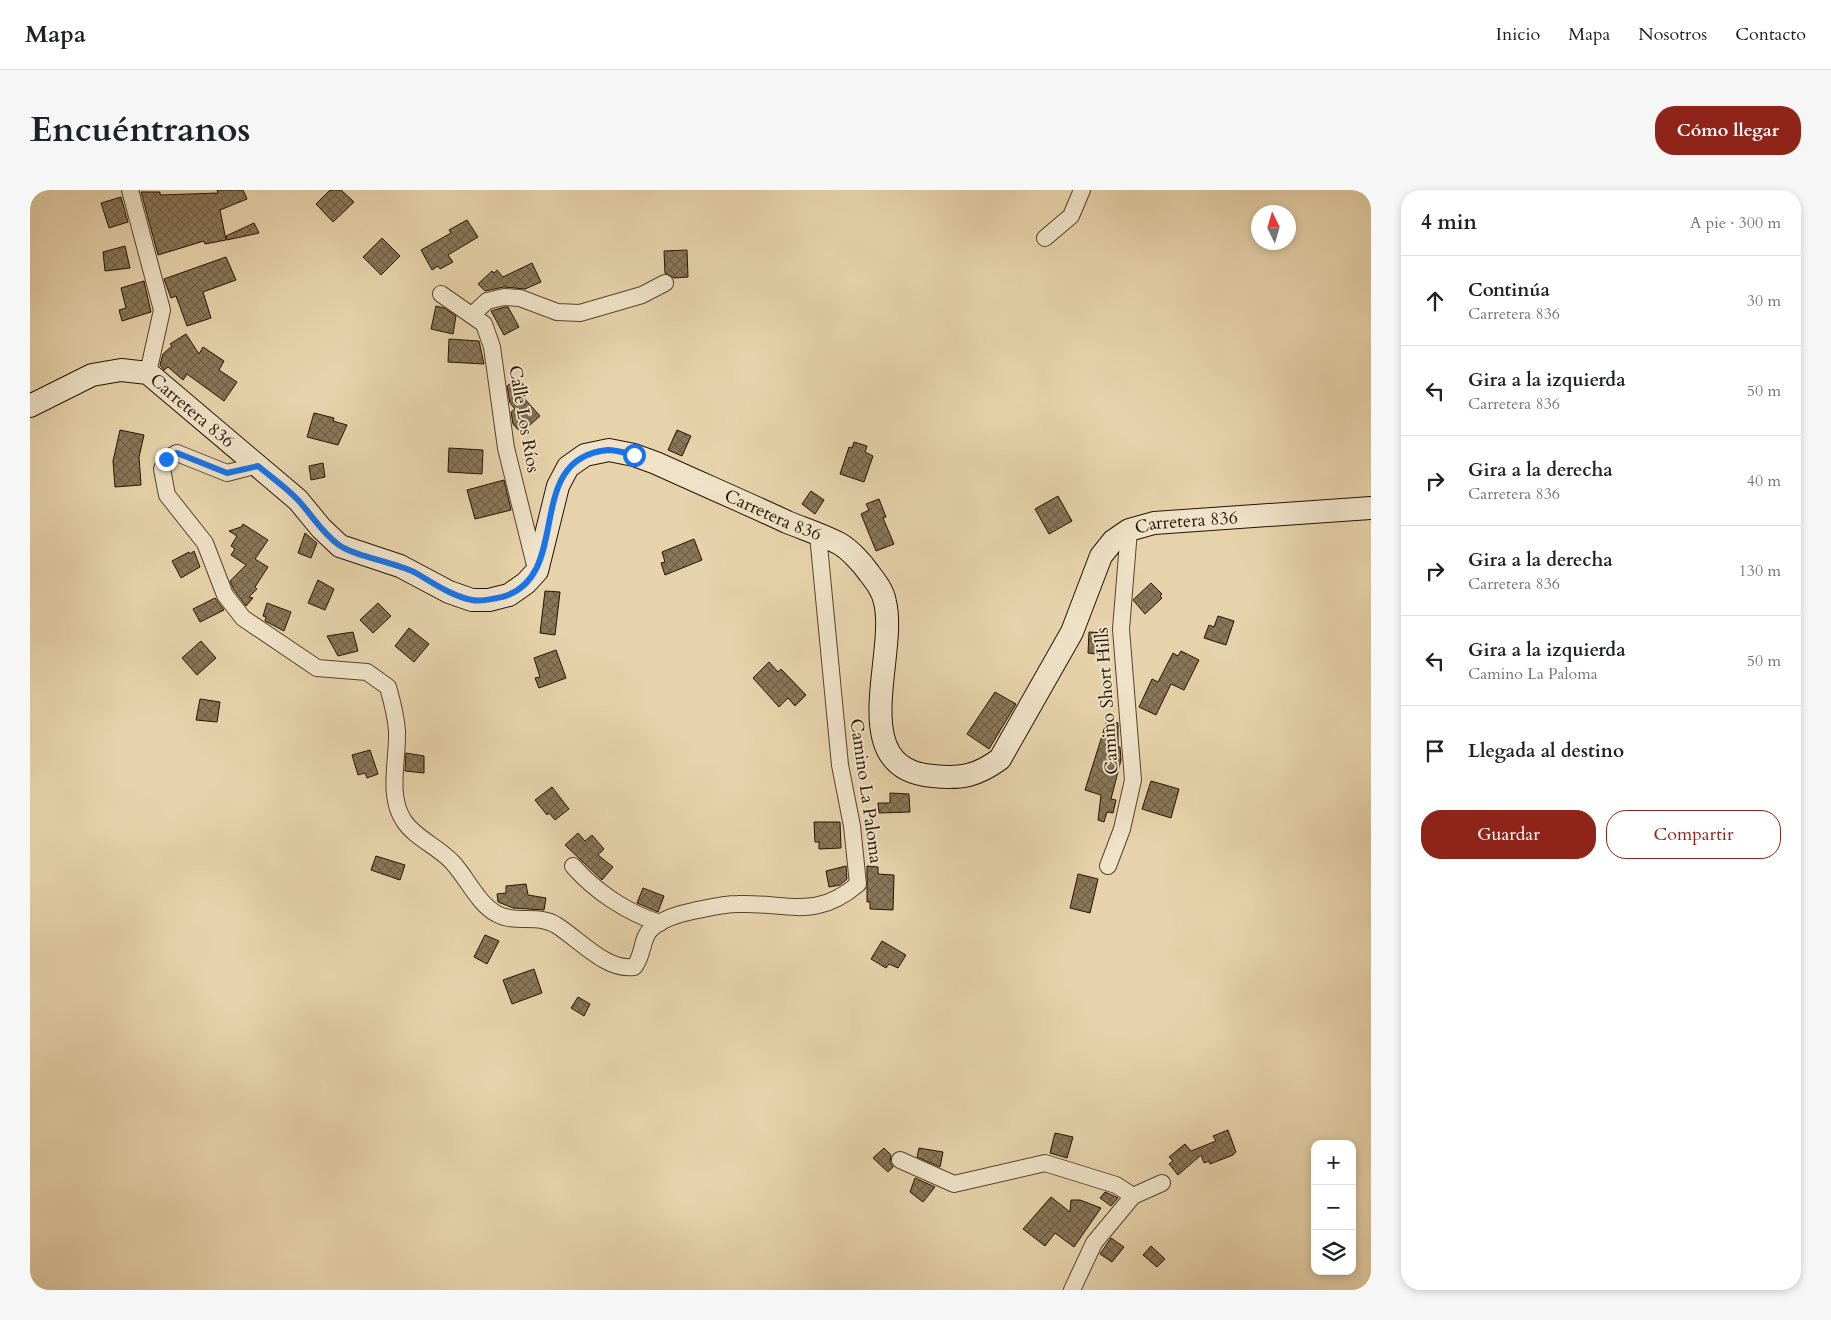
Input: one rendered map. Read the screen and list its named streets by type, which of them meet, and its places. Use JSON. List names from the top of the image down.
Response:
{
  "streets": {
    "street": [
      "Carretera 836",
      "Calle Los Ríos",
      "Camino Short Hills",
      "Camino La Paloma"
    ]
  },
  "crossings": [
    ["Carretera 836", "Calle Los Ríos"],
    ["Carretera 836", "Camino Short Hills"],
    ["Carretera 836", "Camino La Paloma"]
  ],
  "north": "top",
  "page": {
    "header": "Mapa",
    "nav": [
      "Inicio",
      "Mapa",
      "Nosotros",
      "Contacto"
    ],
    "title": "Encuéntranos",
    "buttons": [
      "Cómo llegar",
      ["Guardar", "Compartir"]
    ],
    "heading": ["4 min", "A pie · 300 m"],
    "list": [
      ["Continúa", "Carretera 836", "30 m"],
      ["Gira a la izquierda", "Carretera 836", "50 m"],
      ["Gira a la derecha", "Carretera 836", "40 m"],
      ["Gira a la derecha", "Carretera 836", "130 m"],
      ["Gira a la izquierda", "Camino La Paloma", "50 m"],
      "Llegada al destino"
    ],
    "map_buttons": ["+", "−"]
  }
}
